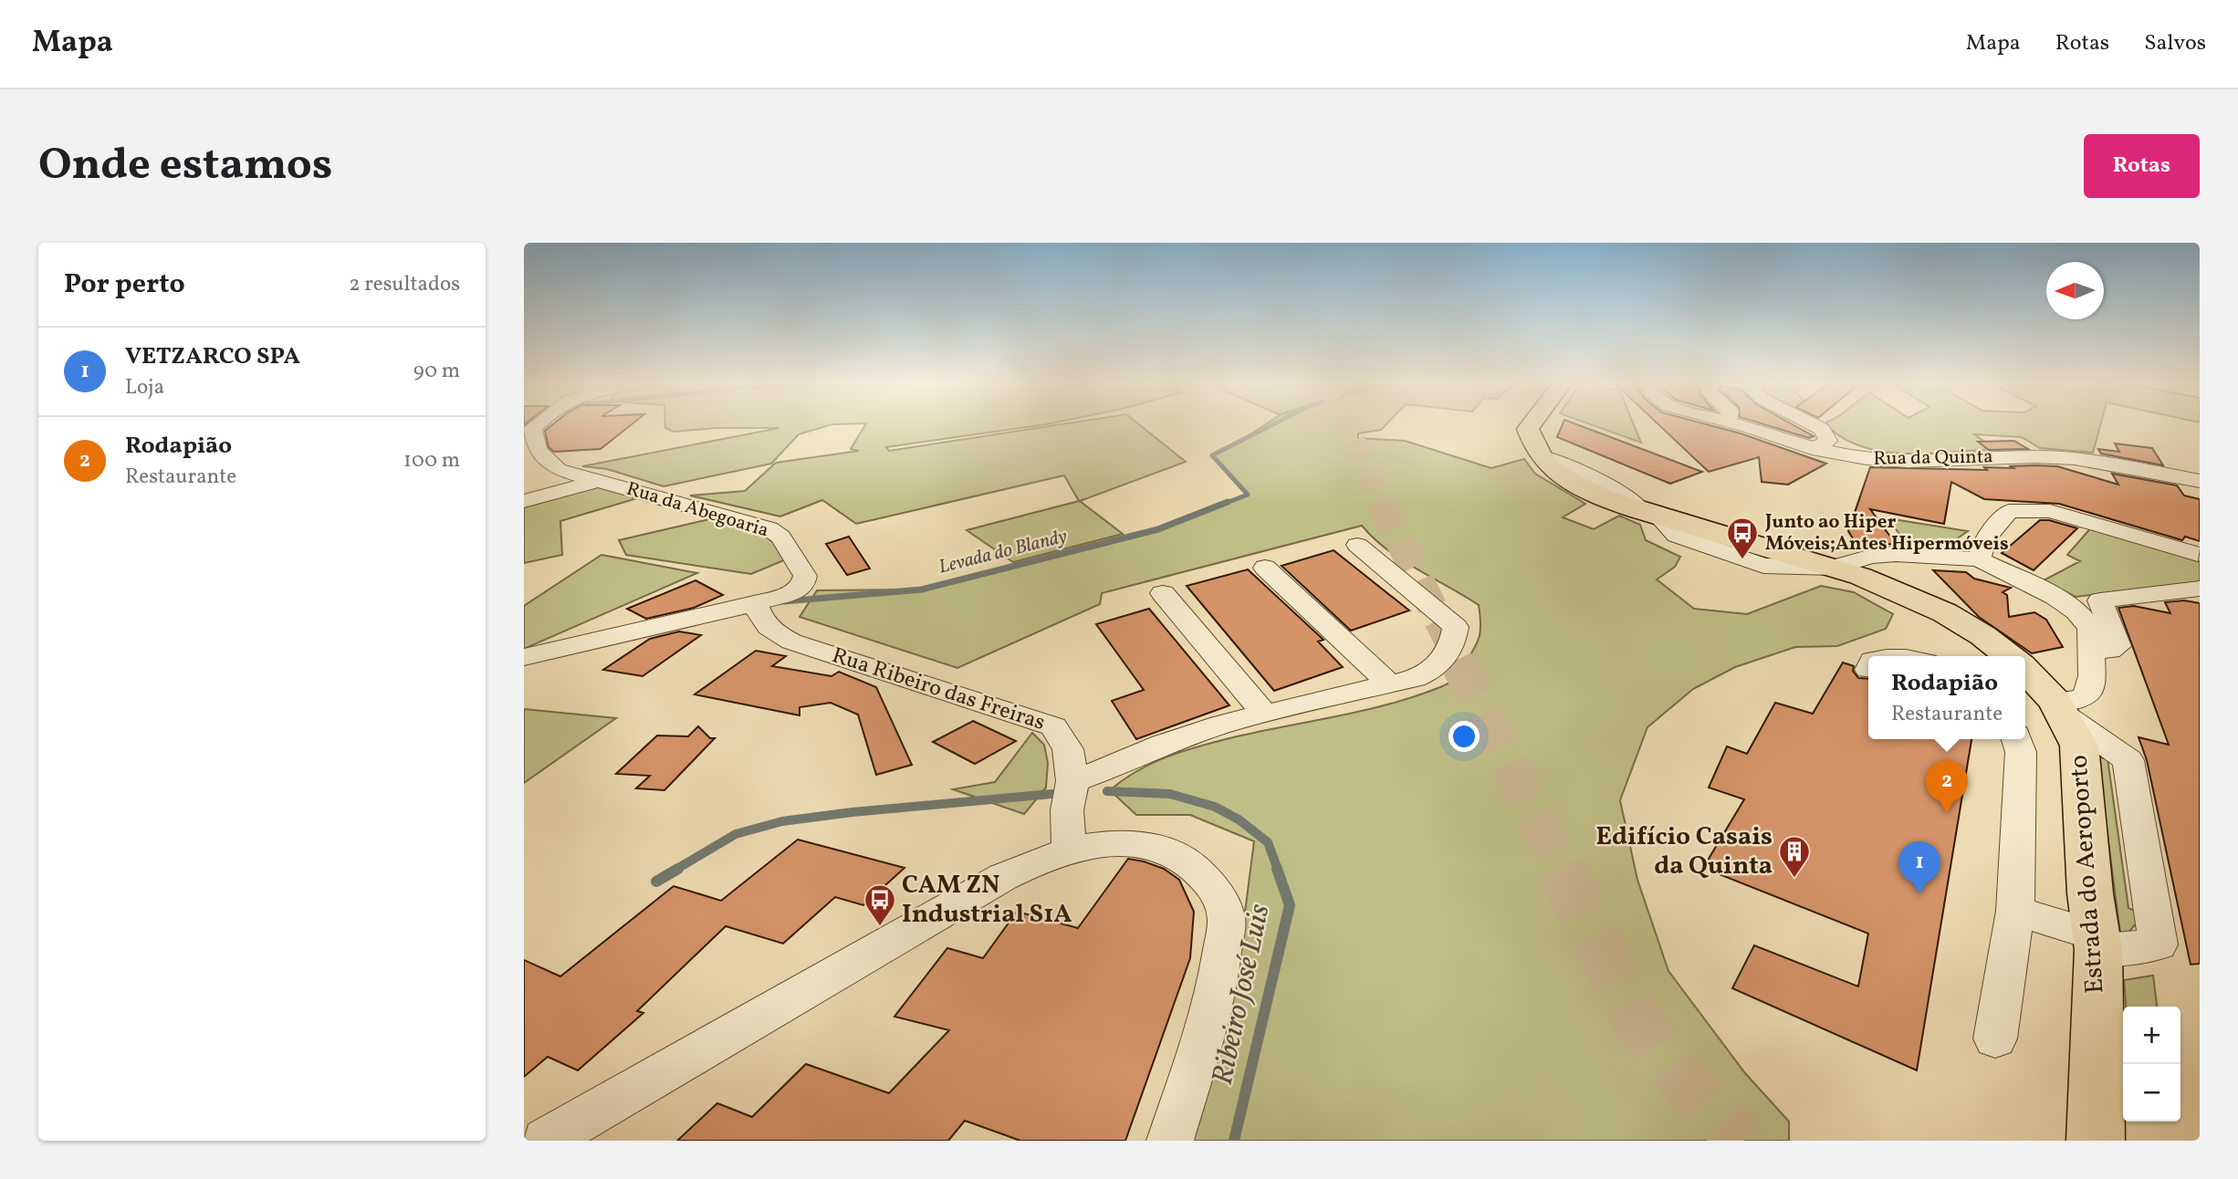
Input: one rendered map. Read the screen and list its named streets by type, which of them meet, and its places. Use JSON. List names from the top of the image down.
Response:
{
  "streets": {
    "main road": ["Estrada do Aeroporto"],
    "street": ["Rua da Quinta", "Rua da Abegoaria", "Rua Ribeiro das Freiras"]
  },
  "crossings": [
    ["Rua da Abegoaria", "Rua Ribeiro das Freiras"]
  ],
  "water": ["Levada do Blandy", "Ribeiro José Luis"],
  "places": {
    "bus stop": ["Junto ao Hiper Móveis;Antes Hipermóveis", "CAM ZN Industrial S1A"],
    "building": ["Edifício Casais da Quinta"]
  },
  "north": "left",
  "page": {
    "header": "Mapa",
    "nav": ["Mapa", "Rotas", "Salvos"],
    "buttons": "Rotas",
    "title": "Onde estamos",
    "heading": ["Por perto", "2 resultados"],
    "list": [
      {
        "mark": "1",
        "name": "VETZARCO SPA",
        "note": "Loja",
        "value": "90 m"
      },
      {
        "mark": "2",
        "name": "Rodapião",
        "note": "Restaurante",
        "value": "100 m"
      }
    ],
    "popup": ["Rodapião", "Restaurante"],
    "pins": ["2", "1"],
    "map_buttons": ["+", "−"]
  }
}
